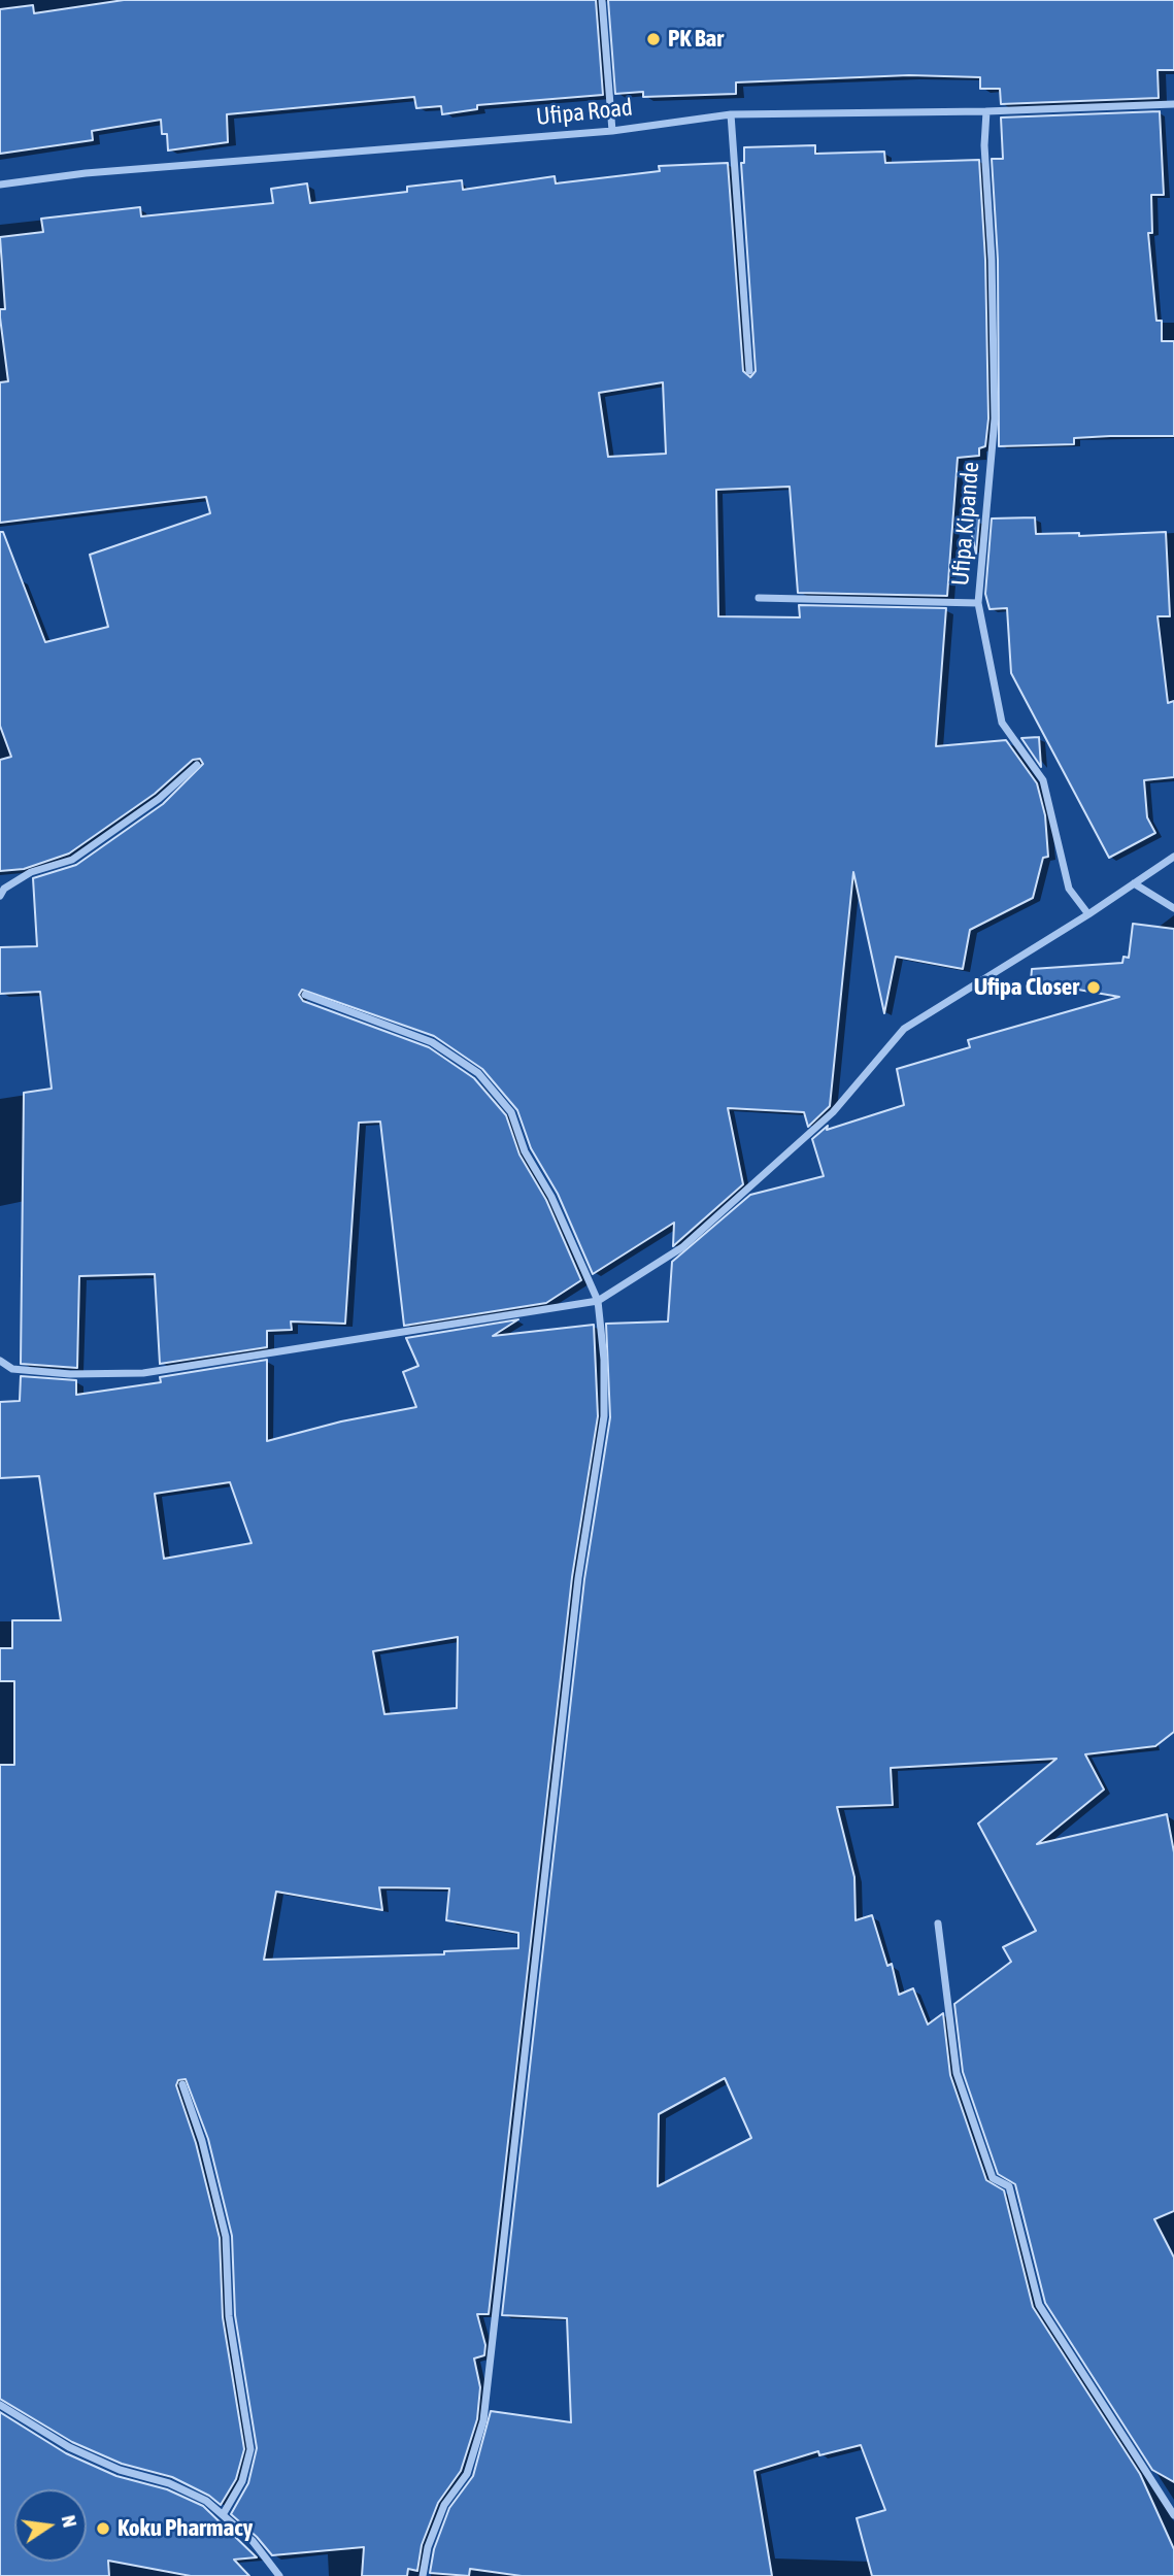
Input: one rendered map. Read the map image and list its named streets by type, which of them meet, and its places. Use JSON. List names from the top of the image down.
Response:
{
  "streets": {
    "street": ["Ufipa Road", "Ufipa Kipande"]
  },
  "crossings": [
    ["Ufipa Road", "Ufipa Kipande"]
  ],
  "places": ["PK Bar", "Ufipa Closer", "Koku Pharmacy"],
  "north": "right"
}
